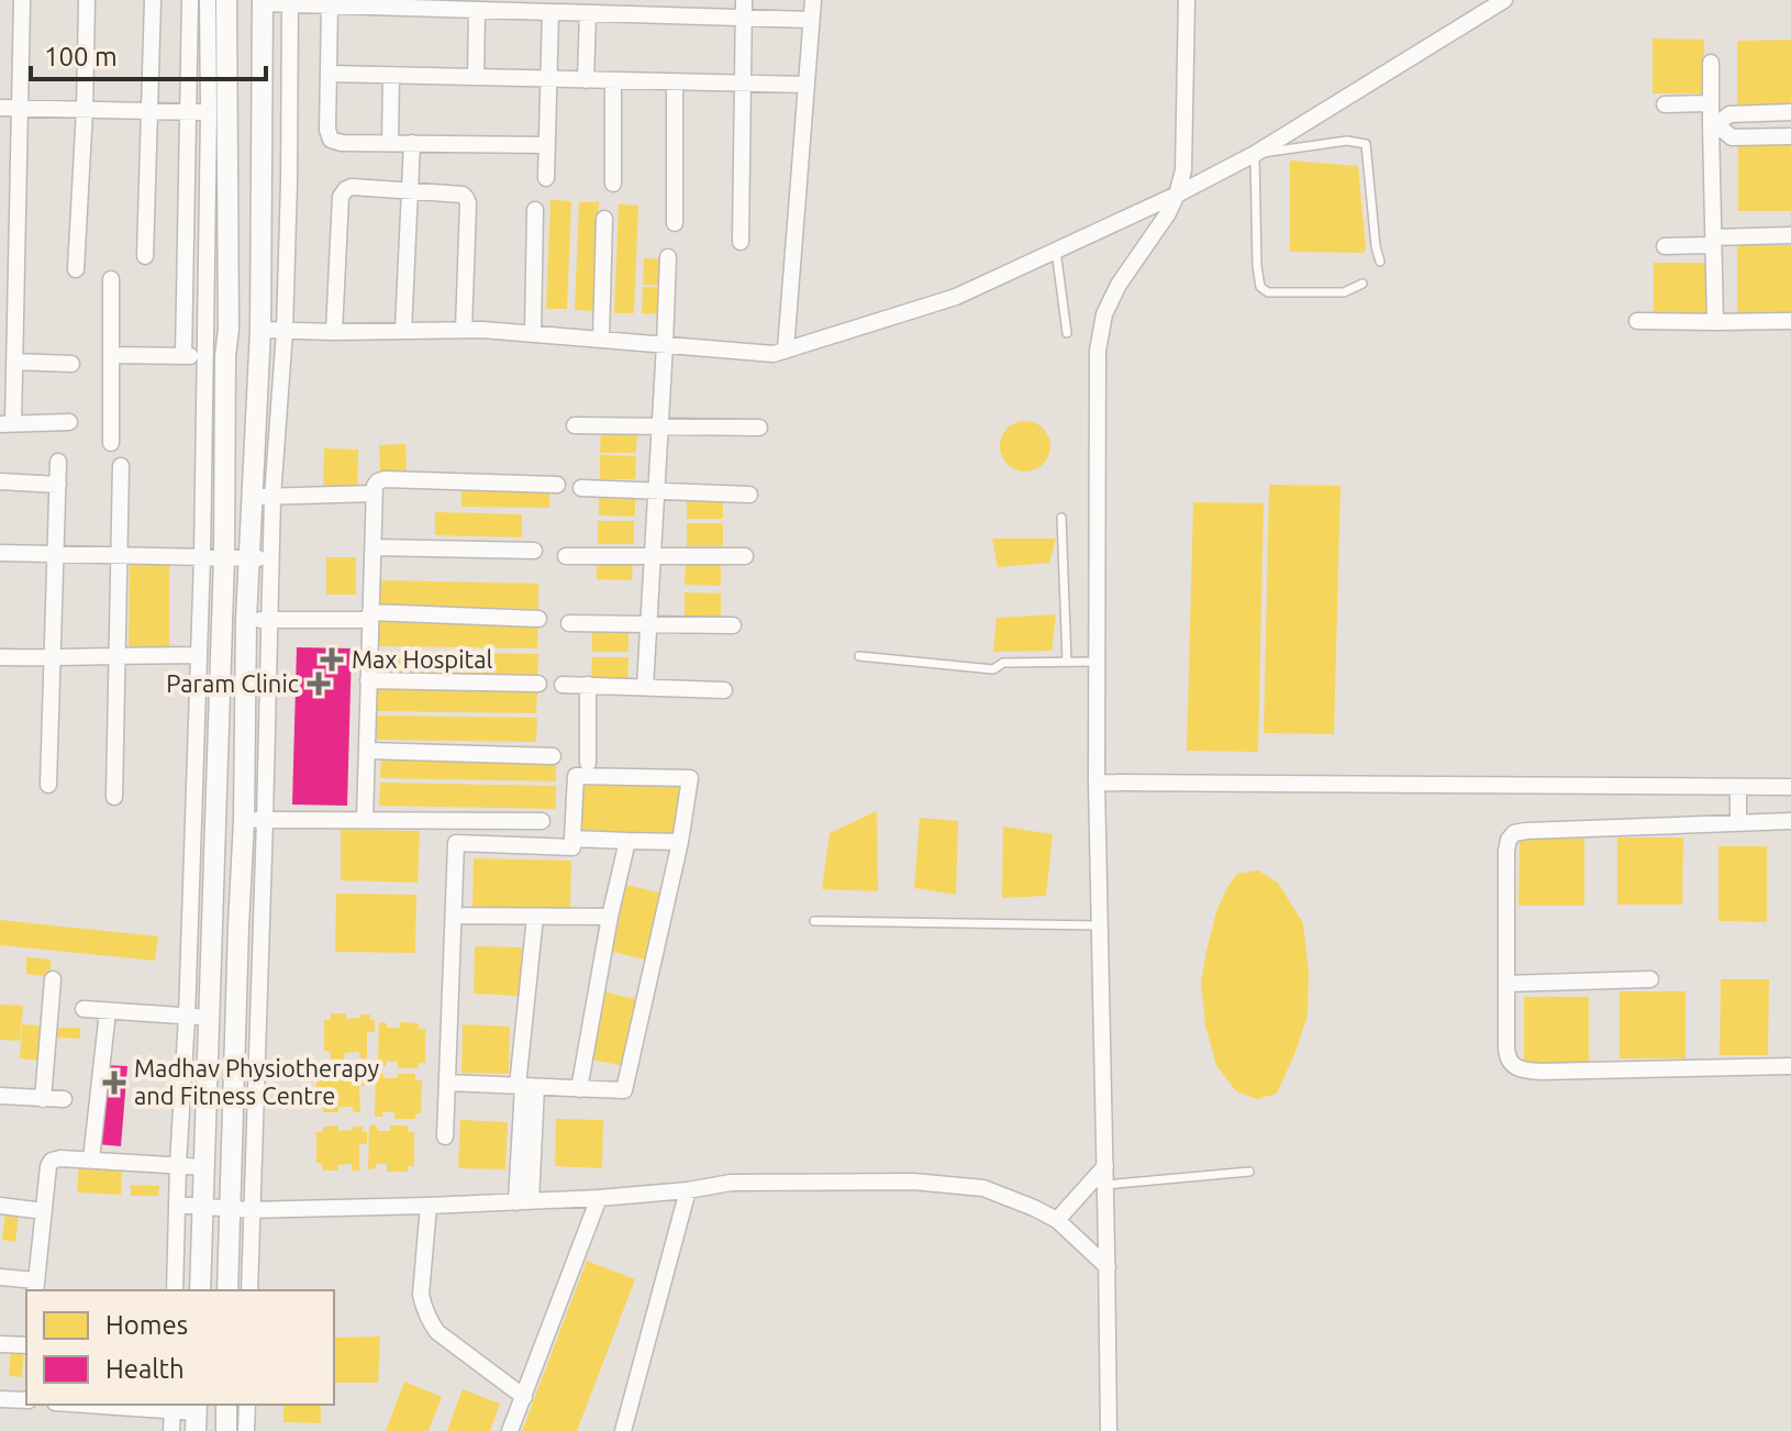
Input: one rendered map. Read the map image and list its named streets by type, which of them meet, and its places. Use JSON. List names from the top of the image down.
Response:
{
  "places": {
    "health": ["Max Hospital", "Param Clinic", "Madhav Physiotherapy and Fitness Centre"]
  },
  "legend": ["Homes", "Health"],
  "scale_bar": "100 m"
}
